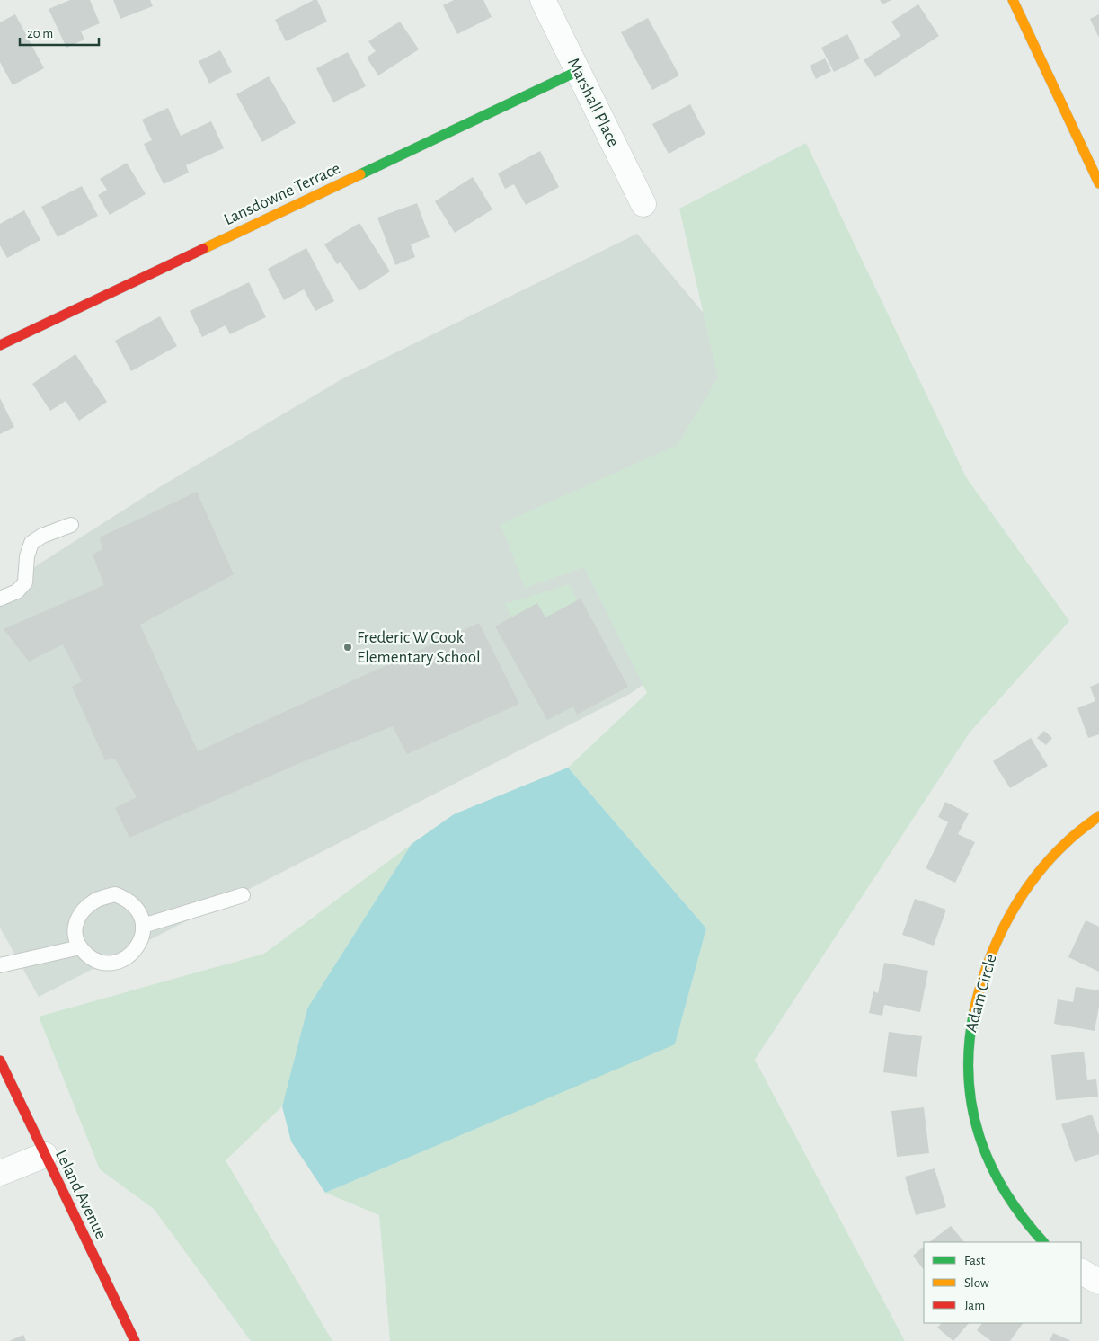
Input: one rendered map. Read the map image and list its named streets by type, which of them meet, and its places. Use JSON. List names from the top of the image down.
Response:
{
  "streets": {
    "street": [
      "Marshall Place",
      "Lansdowne Terrace",
      "Adam Circle",
      "Leland Avenue"
    ]
  },
  "crossings": [
    ["Marshall Place", "Lansdowne Terrace"]
  ],
  "places": ["Frederic W Cook Elementary School"],
  "legend": ["Fast", "Slow", "Jam"],
  "scale_bar": "20 m"
}
